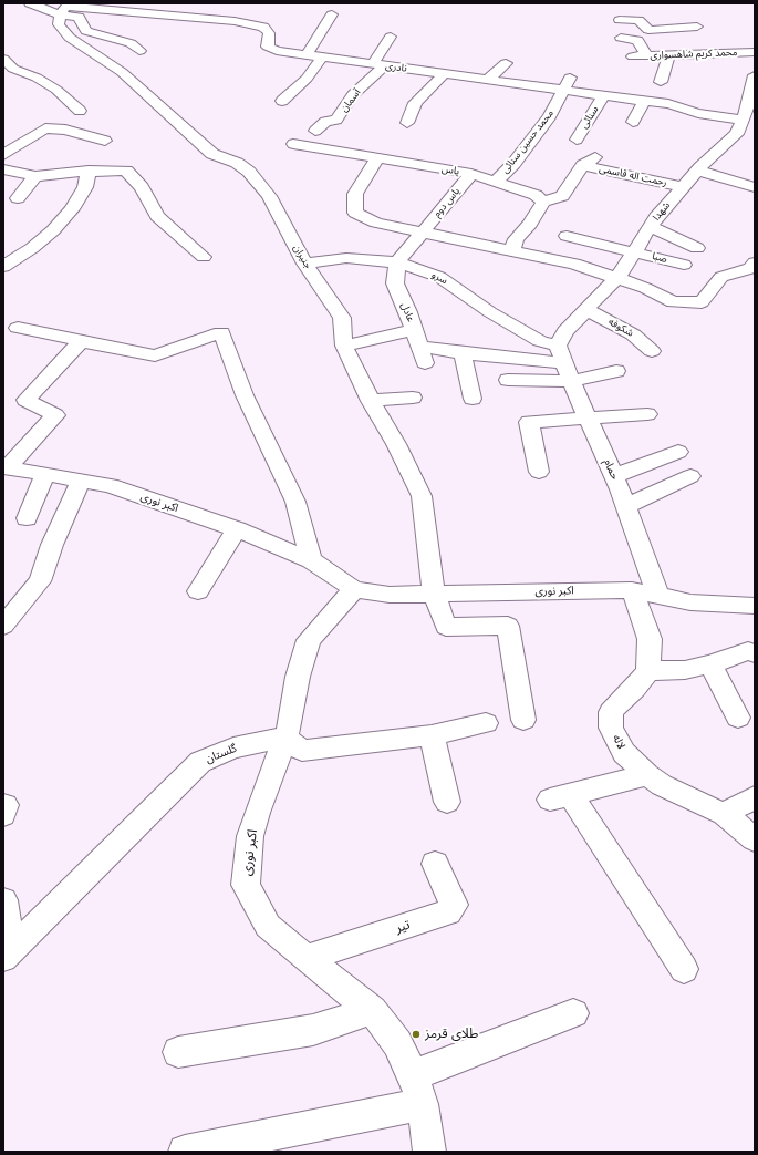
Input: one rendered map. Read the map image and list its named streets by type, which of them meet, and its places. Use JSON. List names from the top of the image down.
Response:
{
  "streets": {
    "street": [
      "محمد کریم شاهسواری",
      "نادری",
      "آسمان",
      "سنائی",
      "محمد حسین سنائی",
      "یاس",
      "رحمت اله قاسمی",
      "یاس دوم",
      "شهدا",
      "جنیران",
      "صبا",
      "سرو",
      "عادل",
      "شکوفه",
      "حمام",
      "اکبر نوری",
      "لاله",
      "گلستان",
      "تیر"
    ]
  },
  "crossings": [
    ["نادری", "آسمان"],
    ["نادری", "سنائی"],
    ["نادری", "محمد حسین سنائی"],
    ["نادری", "شهدا"],
    ["نادری", "جنیران"],
    ["محمد حسین سنائی", "یاس"],
    ["یاس", "یاس دوم"],
    ["رحمت اله قاسمی", "شهدا"],
    ["یاس دوم", "سرو"],
    ["یاس دوم", "عادل"],
    ["شهدا", "صبا"],
    ["شهدا", "سرو"],
    ["شهدا", "شکوفه"],
    ["شهدا", "حمام"],
    ["جنیران", "سرو"],
    ["جنیران", "اکبر نوری"],
    ["سرو", "عادل"],
    ["سرو", "حمام"],
    ["حمام", "اکبر نوری"],
    ["اکبر نوری", "گلستان"],
    ["اکبر نوری", "تیر"]
  ],
  "places": ["طلای قرمز"]
}
